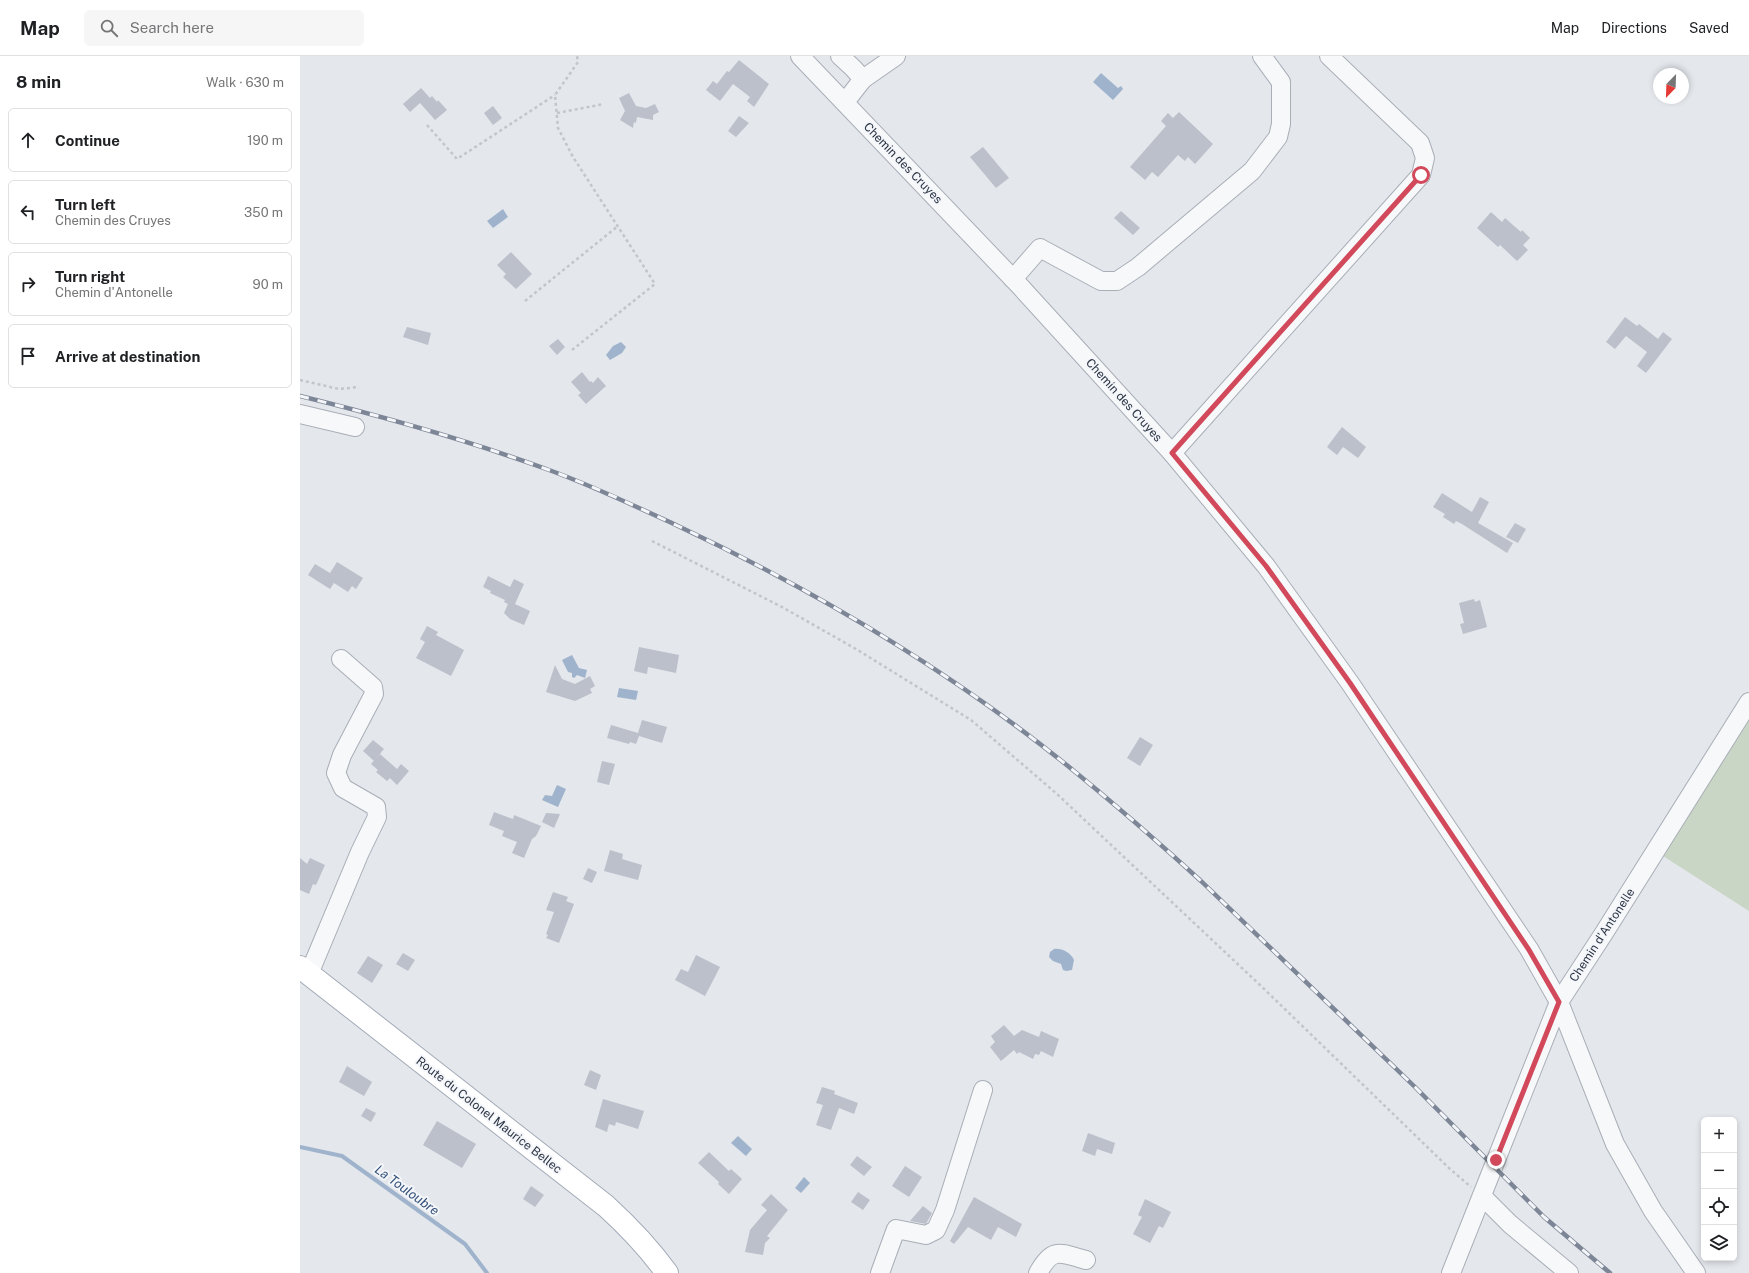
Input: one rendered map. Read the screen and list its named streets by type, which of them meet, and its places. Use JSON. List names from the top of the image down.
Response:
{
  "streets": {
    "main road": ["Route du Colonel Maurice Bellec"],
    "street": ["Chemin des Cruyes", "Chemin d'Antonelle"]
  },
  "crossings": [
    ["Chemin des Cruyes", "Chemin d'Antonelle"]
  ],
  "water": ["La Touloubre"],
  "north": "bottom left",
  "page": {
    "header": "Map",
    "search": "Search here",
    "nav": ["Map", "Directions", "Saved"],
    "heading": ["8 min", "Walk · 630 m"],
    "list": [
      ["Continue", "190 m"],
      ["Turn left", "Chemin des Cruyes", "350 m"],
      ["Turn right", "Chemin d'Antonelle", "90 m"],
      "Arrive at destination"
    ],
    "map_buttons": ["+", "−"]
  }
}
